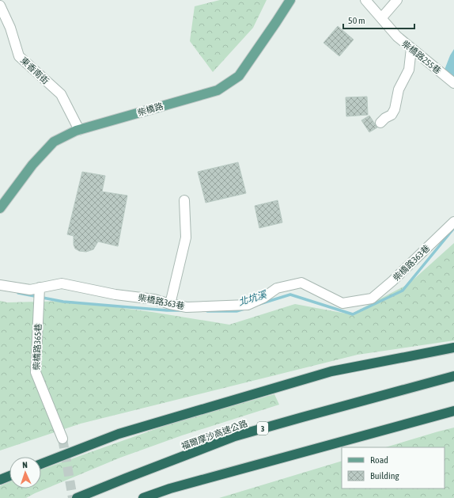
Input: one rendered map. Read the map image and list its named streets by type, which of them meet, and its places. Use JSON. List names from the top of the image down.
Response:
{
  "streets": {
    "highway": ["3", "福爾摩沙高速公路"],
    "main road": ["柴橋路"],
    "street": [
      "柴橋路255巷",
      "東香南街",
      "柴橋路363巷",
      "柴橋路365巷"
    ]
  },
  "crossings": [
    ["東香南街", "柴橋路"],
    ["柴橋路363巷", "柴橋路365巷"]
  ],
  "water": ["北坑溪"],
  "legend": ["Road", "Building"],
  "scale_bar": "50 m",
  "north": "top"
}
